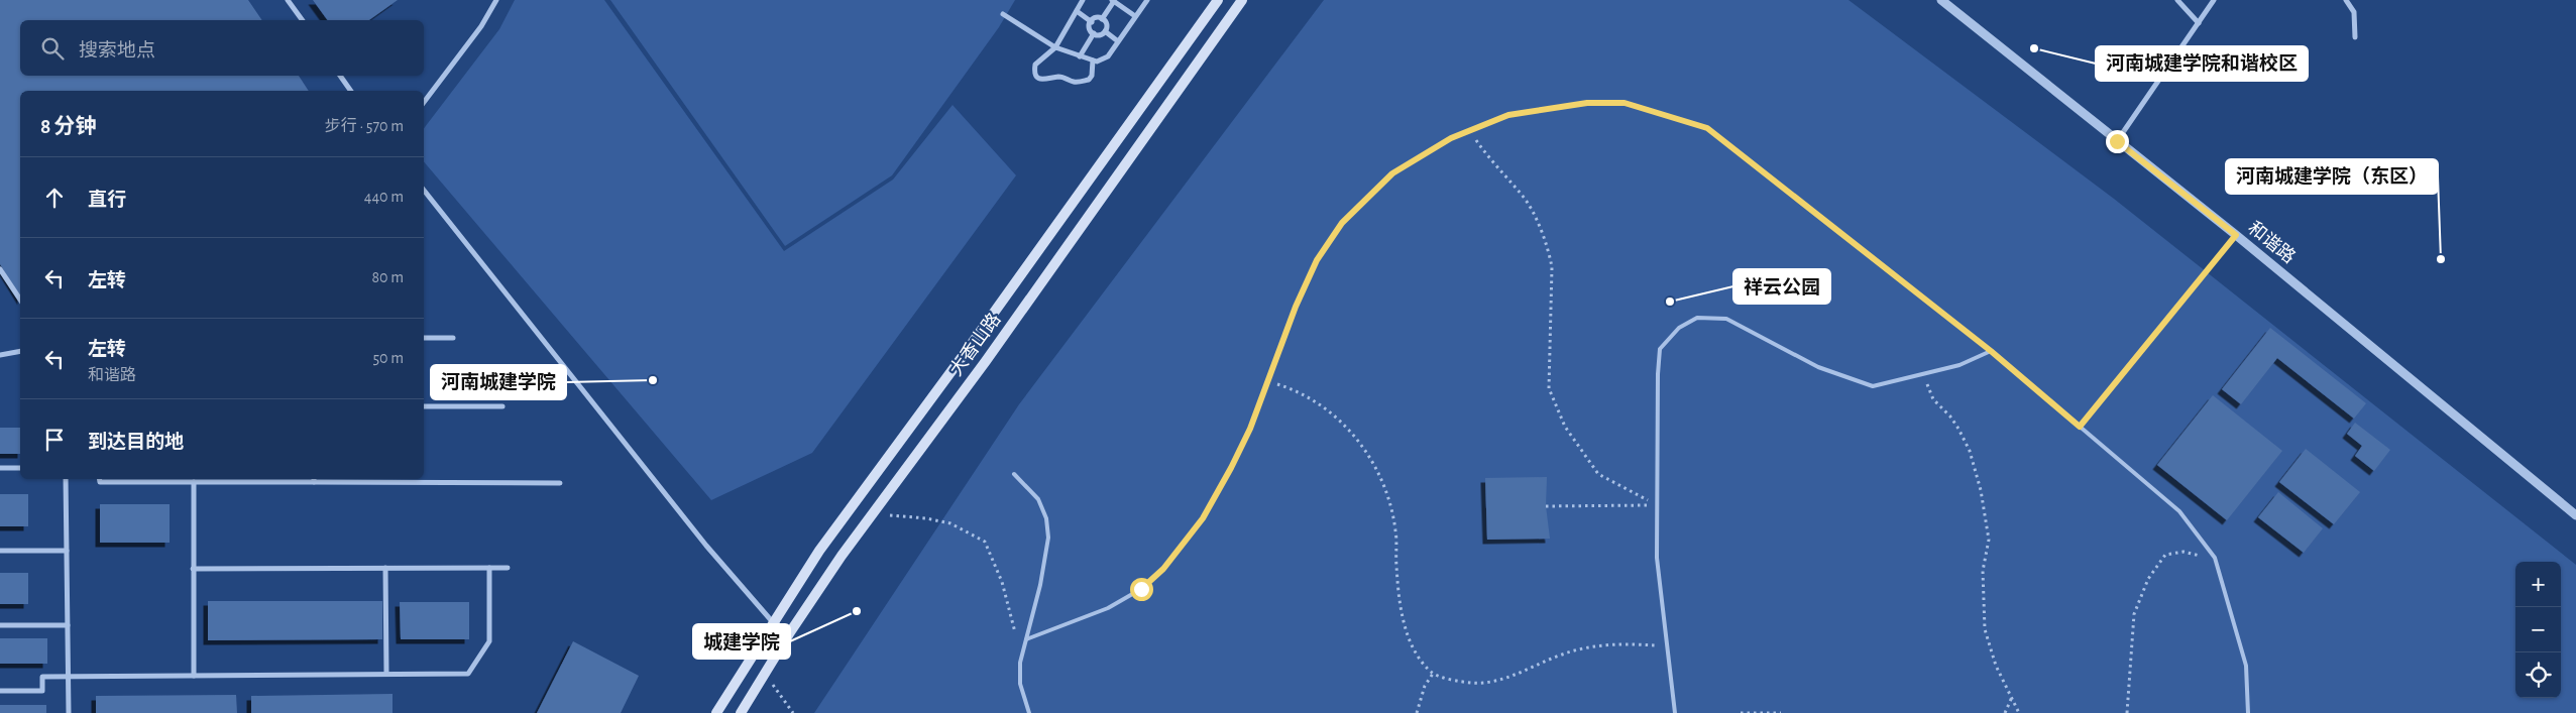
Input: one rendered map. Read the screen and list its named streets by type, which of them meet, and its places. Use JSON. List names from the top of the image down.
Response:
{
  "streets": {
    "main road": ["大香山路"],
    "street": ["和谐路"]
  },
  "places": [
    "河南城建学院和谐校区",
    "河南城建学院（东区）",
    "祥云公园",
    "河南城建学院",
    "城建学院"
  ],
  "page": {
    "search": "搜索地点",
    "heading": ["8 分钟", "步行 · 570 m"],
    "list": [
      ["直行", "440 m"],
      ["左转", "80 m"],
      ["左转", "和谐路", "50 m"],
      "到达目的地"
    ],
    "map_buttons": ["+", "−"]
  }
}
